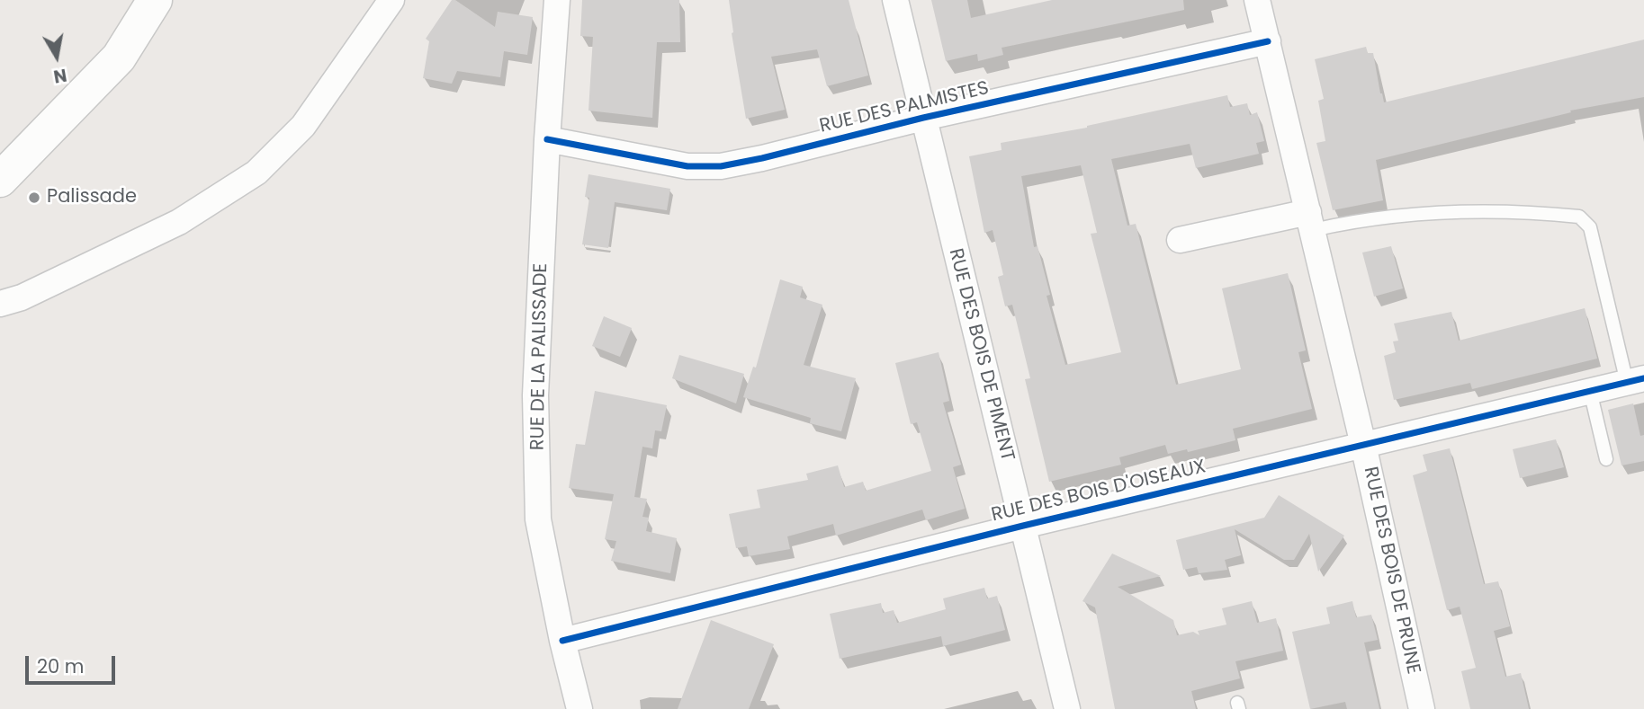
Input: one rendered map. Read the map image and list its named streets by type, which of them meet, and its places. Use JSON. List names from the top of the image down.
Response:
{
  "streets": {
    "street": [
      "RUE DES PALMISTES",
      "RUE DES BOIS DE PIMENT",
      "RUE DE LA PALISSADE",
      "RUE DES BOIS D'OISEAUX",
      "RUE DES BOIS DE PRUNE"
    ]
  },
  "crossings": [
    ["RUE DES PALMISTES", "RUE DES BOIS DE PIMENT"],
    ["RUE DES PALMISTES", "RUE DE LA PALISSADE"],
    ["RUE DES PALMISTES", "RUE DES BOIS DE PRUNE"],
    ["RUE DES BOIS DE PIMENT", "RUE DES BOIS D'OISEAUX"],
    ["RUE DE LA PALISSADE", "RUE DES BOIS D'OISEAUX"],
    ["RUE DES BOIS D'OISEAUX", "RUE DES BOIS DE PRUNE"]
  ],
  "places": ["Palissade"],
  "scale_bar": "20 m",
  "north": "bottom"
}
